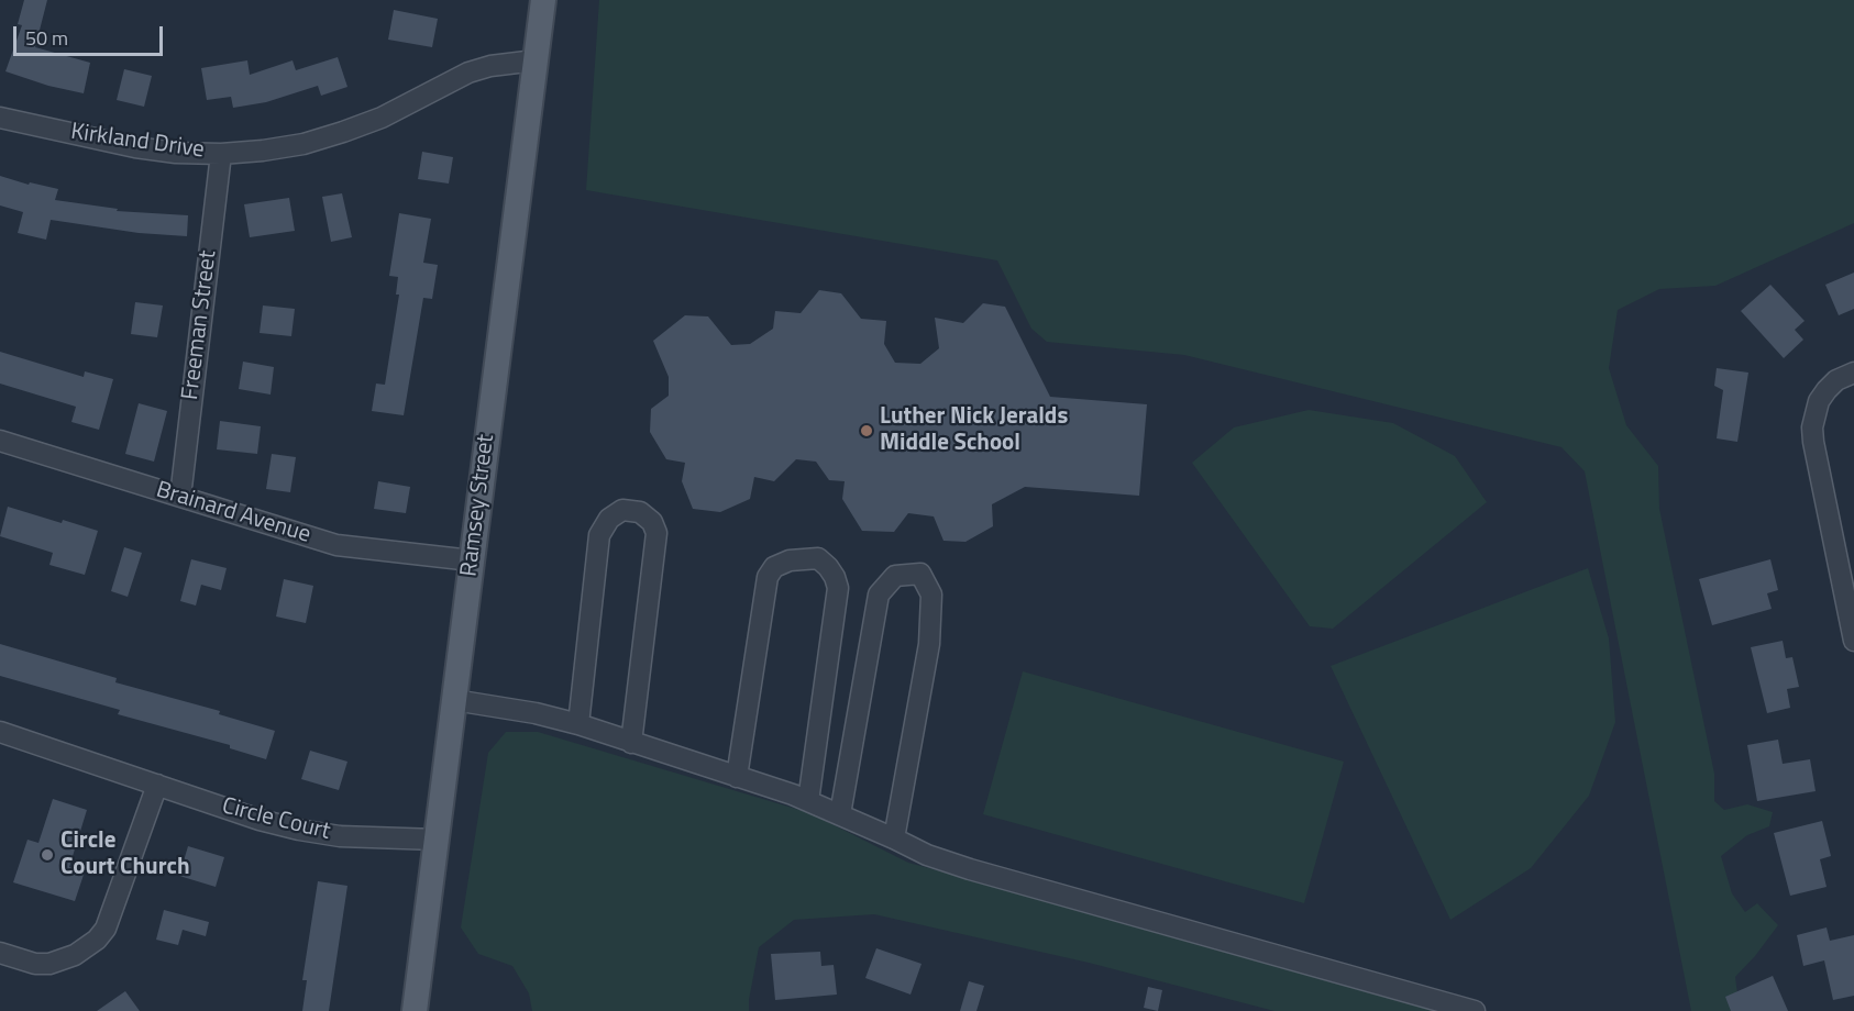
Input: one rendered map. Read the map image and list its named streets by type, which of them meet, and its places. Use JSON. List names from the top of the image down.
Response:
{
  "streets": {
    "main road": ["Ramsey Street"],
    "street": [
      "Kirkland Drive",
      "Freeman Street",
      "Brainard Avenue",
      "Circle Court"
    ]
  },
  "crossings": [
    ["Kirkland Drive", "Freeman Street"],
    ["Kirkland Drive", "Ramsey Street"],
    ["Freeman Street", "Brainard Avenue"],
    ["Ramsey Street", "Brainard Avenue"],
    ["Ramsey Street", "Circle Court"]
  ],
  "places": ["Luther Nick Jeralds Middle School", "Circle Court Church"],
  "scale_bar": "50 m"
}
